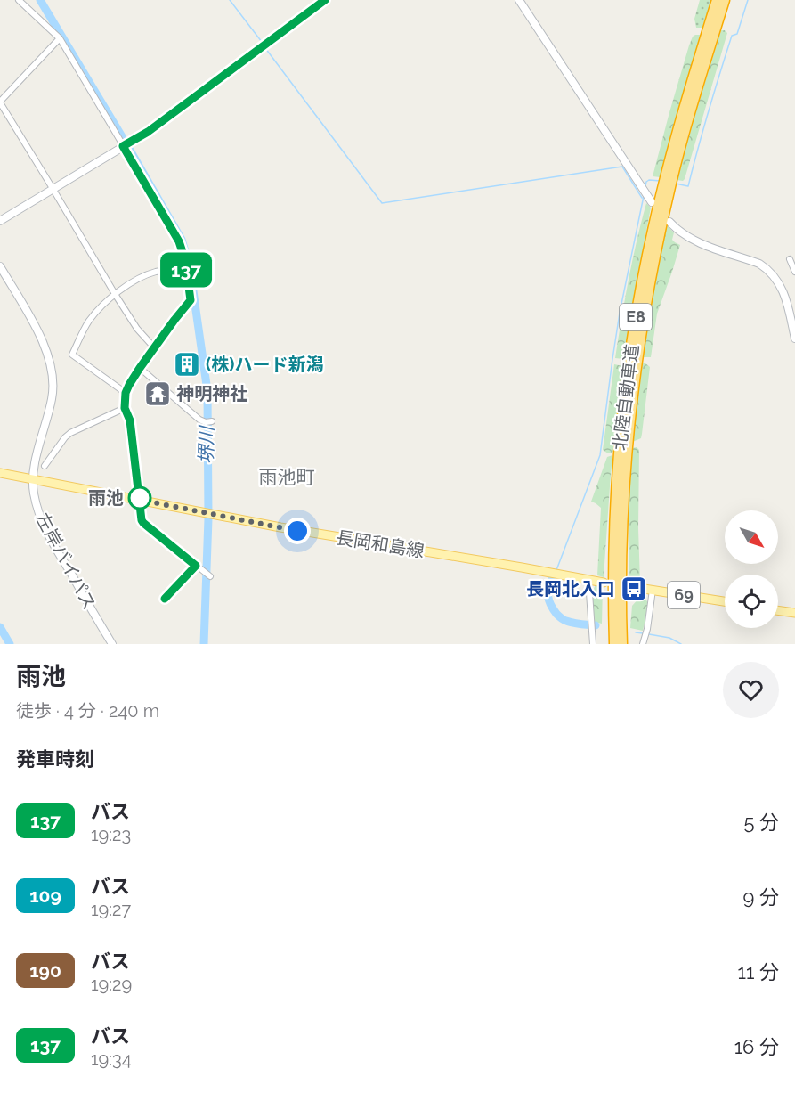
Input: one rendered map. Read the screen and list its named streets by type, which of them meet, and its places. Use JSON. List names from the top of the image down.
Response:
{
  "streets": {
    "highway": ["E8", "北陸自動車道"],
    "main road": ["長岡和島線", "69"],
    "street": ["左岸バイパス"]
  },
  "crossings": [
    ["長岡和島線", "左岸バイパス"]
  ],
  "districts": ["雨池町"],
  "water": ["堺川"],
  "places": {
    "building": ["(株)ハード新潟"],
    "temple": ["神明神社"],
    "other": ["雨池"],
    "bus stop": ["長岡北入口"]
  },
  "lines": ["bus line 137"],
  "north": "bottom right",
  "page": {
    "on_map": "137",
    "heading": [
      ["雨池", "徒歩 · 4 分 · 240 m"],
      "発車時刻"
    ],
    "list": [
      {
        "mark": "137",
        "name": "バス",
        "note": "19:23",
        "value": "5 分"
      },
      {
        "mark": "109",
        "name": "バス",
        "note": "19:27",
        "value": "9 分"
      },
      {
        "mark": "190",
        "name": "バス",
        "note": "19:29",
        "value": "11 分"
      },
      {
        "mark": "137",
        "name": "バス",
        "note": "19:34",
        "value": "16 分"
      }
    ]
  }
}
